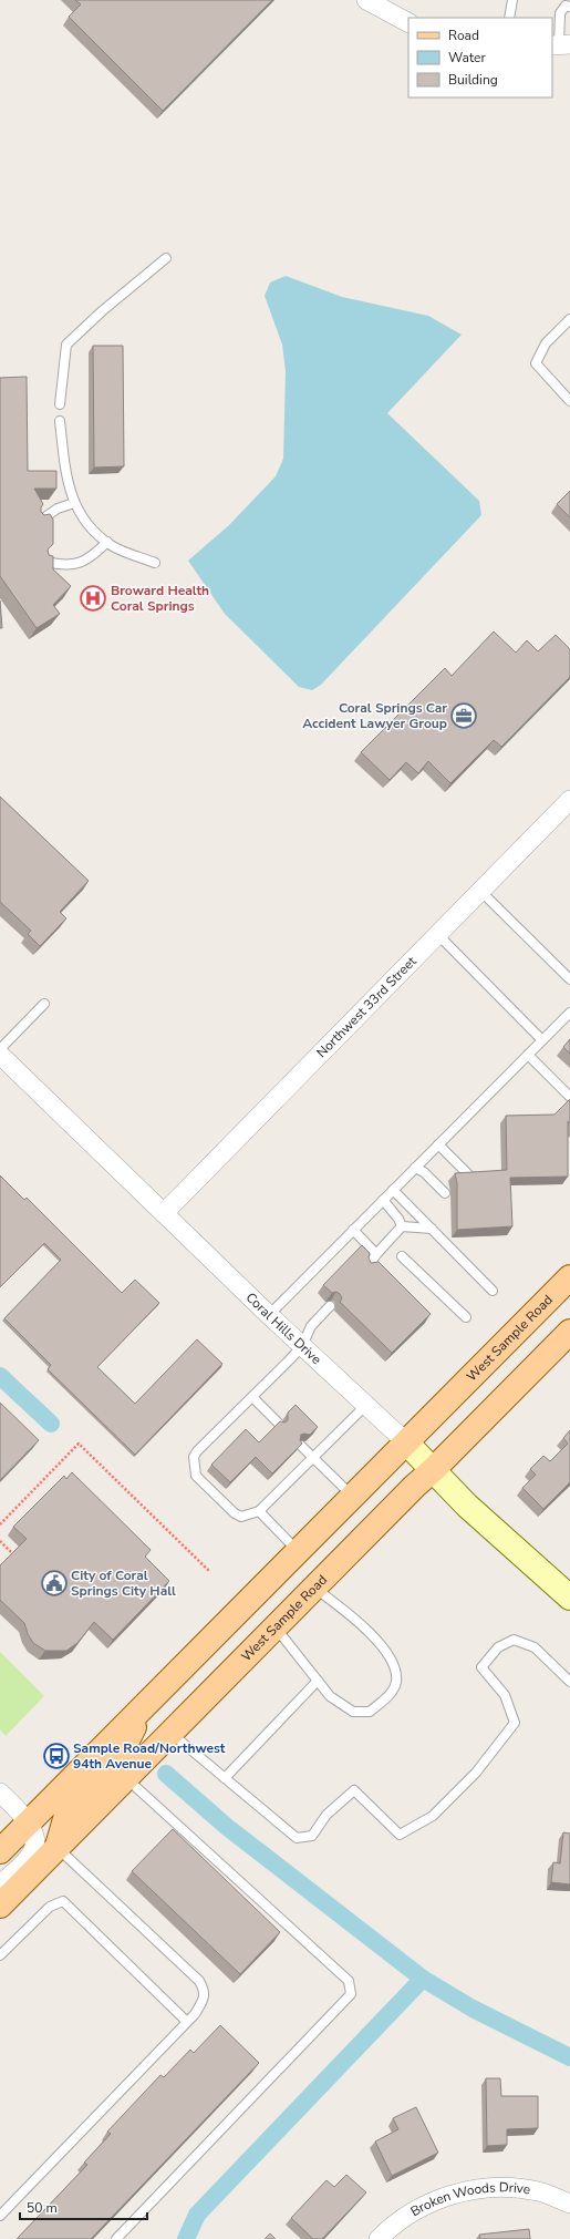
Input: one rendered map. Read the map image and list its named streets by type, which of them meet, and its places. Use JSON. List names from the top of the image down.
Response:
{
  "streets": {
    "main road": ["West Sample Road"],
    "street": ["Northwest 33rd Street", "Coral Hills Drive", "Broken Woods Drive"]
  },
  "crossings": [
    ["Northwest 33rd Street", "Coral Hills Drive"],
    ["Coral Hills Drive", "West Sample Road"]
  ],
  "places": {
    "hospital": ["Broward Health Coral Springs"],
    "office": ["Coral Springs Car Accident Lawyer Group"],
    "public building": ["City of Coral Springs City Hall"],
    "bus stop": ["Sample Road/Northwest 94th Avenue"]
  },
  "legend": ["Road", "Water", "Building"],
  "scale_bar": "50 m"
}
